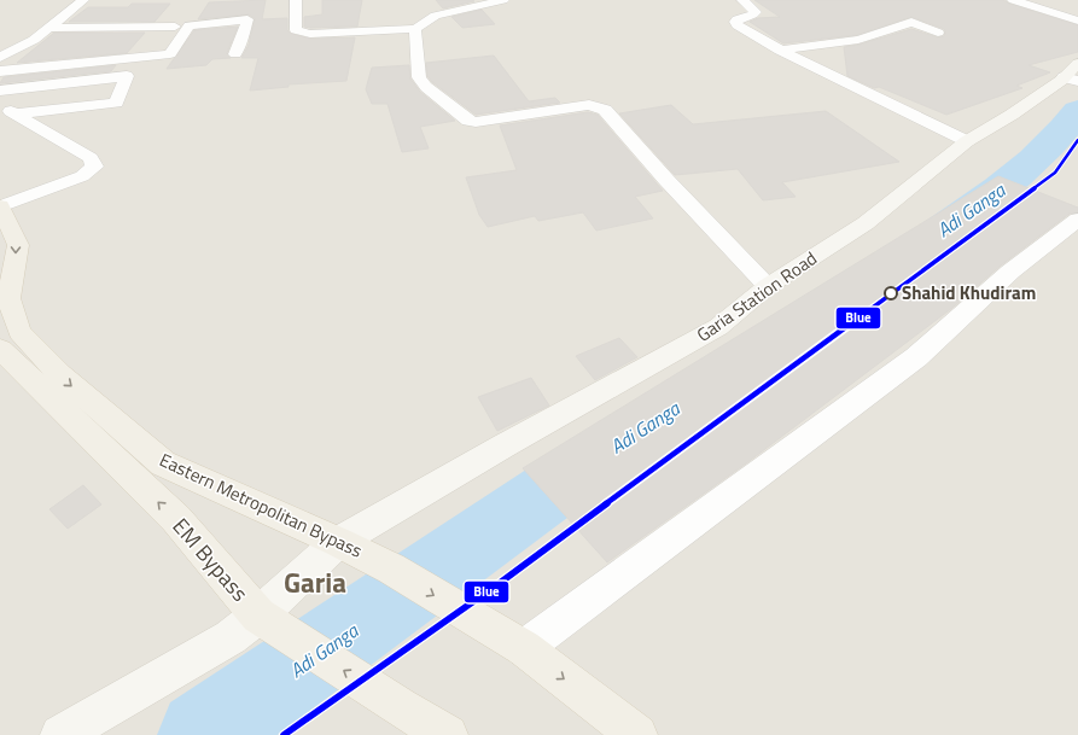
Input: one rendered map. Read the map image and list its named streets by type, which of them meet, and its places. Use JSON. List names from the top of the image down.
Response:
{
  "streets": {
    "main road": ["Garia Station Road", "Eastern Metropolitan Bypass", "EM Bypass"]
  },
  "crossings": [
    ["Garia Station Road", "Eastern Metropolitan Bypass"],
    ["Garia Station Road", "EM Bypass"]
  ],
  "one_way": ["Eastern Metropolitan Bypass", "EM Bypass"],
  "districts": ["Garia"],
  "water": ["Adi Ganga"],
  "places": ["Shahid Khudiram"],
  "lines": ["transit line Blue"]
}
